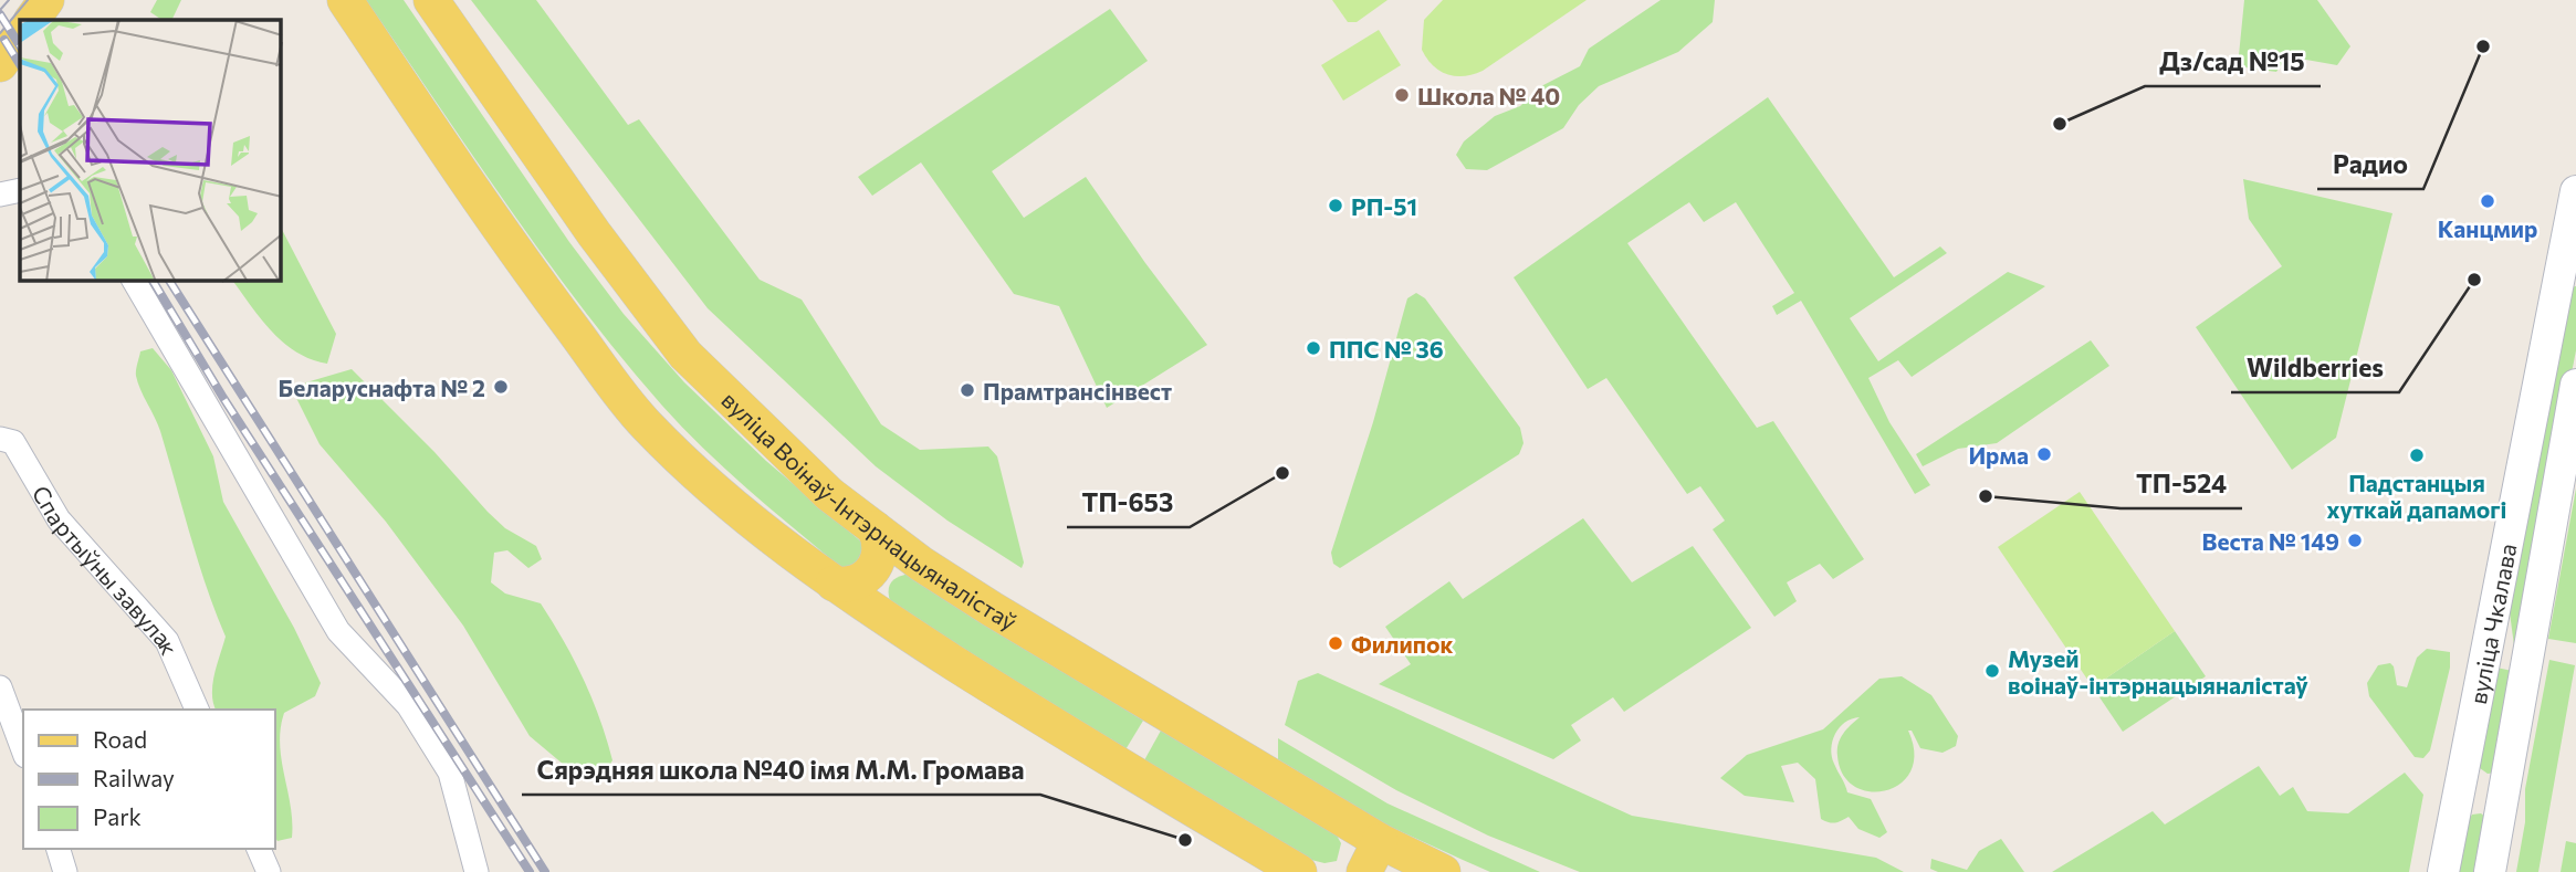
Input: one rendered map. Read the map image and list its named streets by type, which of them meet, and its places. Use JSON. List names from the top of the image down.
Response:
{
  "streets": {
    "main road": ["вуліца Воінаў-Інтэрнацыяналістаў", "вуліца Чкалава"],
    "street": ["Спартыўны завулак"]
  },
  "places": [
    "Радио",
    "Школа № 40",
    "Дз/сад №15",
    "Канцмир",
    "РП-51",
    "Wildberries",
    "ППС № 36",
    "Беларуснафта № 2",
    "Прамтрансінвест",
    "Ирма",
    "Падстанцыя хуткай дапамогі",
    "ТП-653",
    "ТП-524",
    "Веста № 149",
    "Филипок",
    "Музей воінаў-інтэрнацыяналістаў",
    "Сярэдняя школа №40 імя М.М. Громава"
  ],
  "legend": ["Road", "Railway", "Park"]
}
